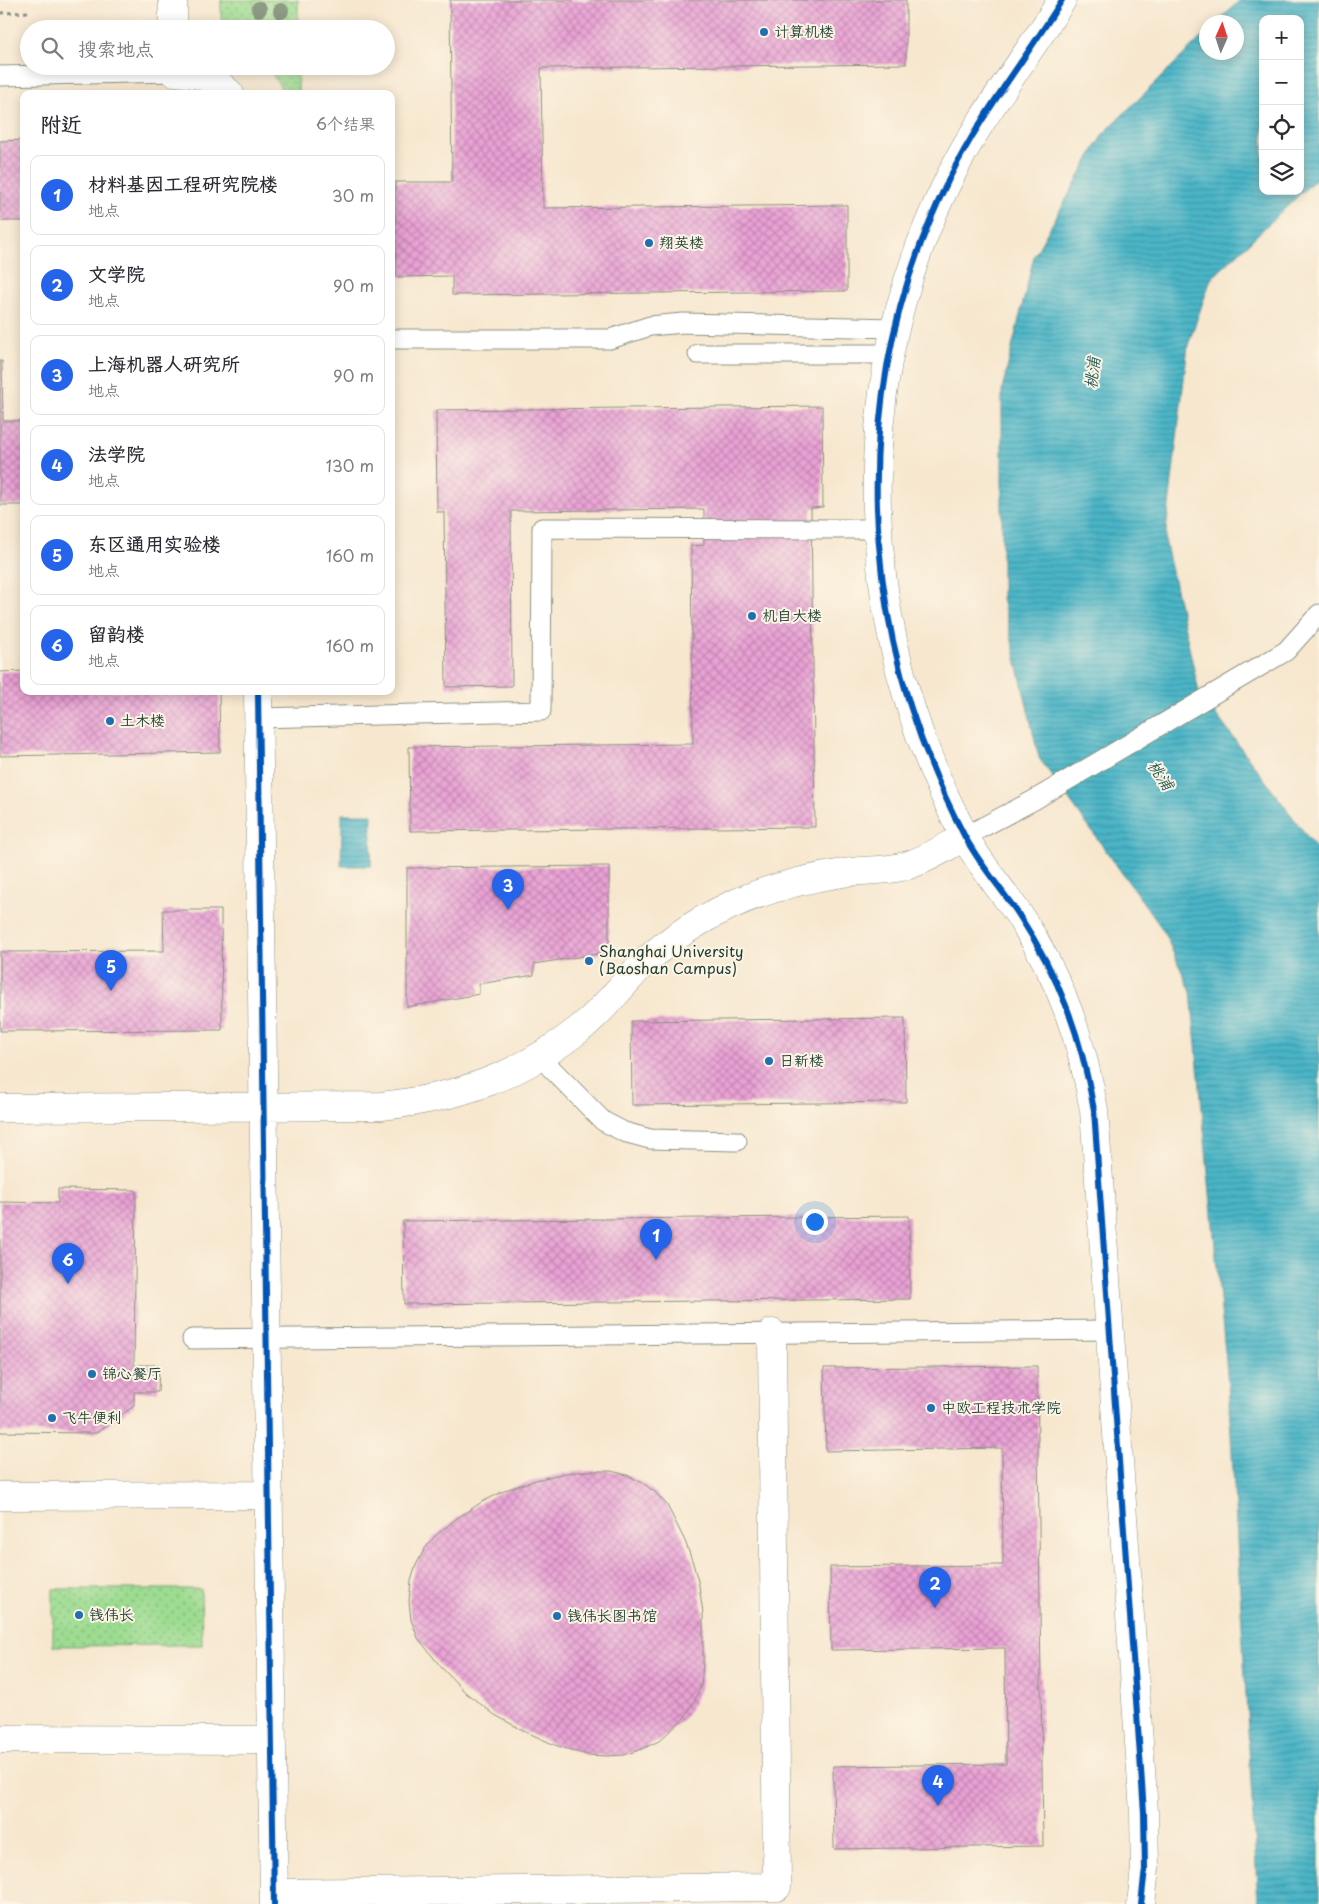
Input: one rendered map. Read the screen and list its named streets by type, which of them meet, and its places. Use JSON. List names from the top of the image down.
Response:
{
  "water": ["桃浦"],
  "places": [
    "计算机楼",
    "翔英楼",
    "机自大楼",
    "土木楼",
    "Shanghai University (Baoshan Campus)",
    "日新楼",
    "锦心餐厅",
    "中欧工程技术学院",
    "飞牛便利",
    "钱伟长",
    "钱伟长图书馆"
  ],
  "north": "top",
  "page": {
    "map_buttons": ["+", "−"],
    "search": "搜索地点",
    "heading": ["附近", "6个结果"],
    "list": [
      {
        "mark": "1",
        "name": "材料基因工程研究院楼",
        "note": "地点",
        "value": "30 m"
      },
      {
        "mark": "2",
        "name": "文学院",
        "note": "地点",
        "value": "90 m"
      },
      {
        "mark": "3",
        "name": "上海机器人研究所",
        "note": "地点",
        "value": "90 m"
      },
      {
        "mark": "4",
        "name": "法学院",
        "note": "地点",
        "value": "130 m"
      },
      {
        "mark": "5",
        "name": "东区通用实验楼",
        "note": "地点",
        "value": "160 m"
      },
      {
        "mark": "6",
        "name": "留韵楼",
        "note": "地点",
        "value": "160 m"
      }
    ],
    "pins": [
      "3",
      "5",
      "1",
      "6",
      "2",
      "4"
    ]
  }
}
